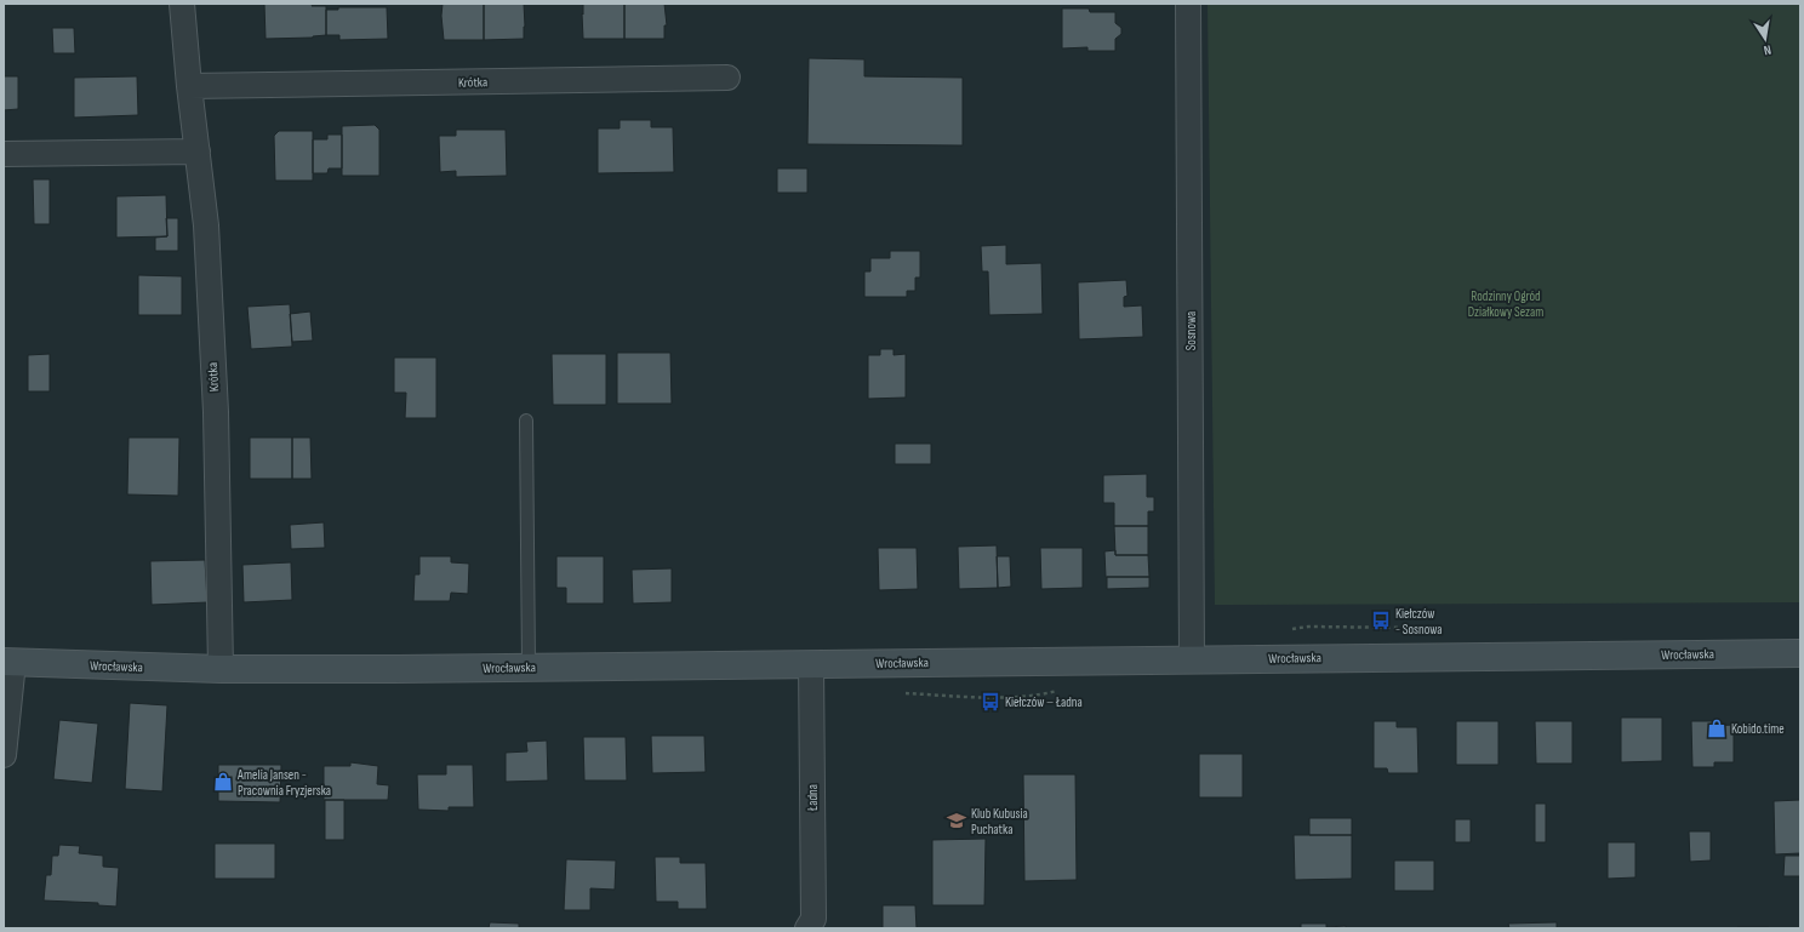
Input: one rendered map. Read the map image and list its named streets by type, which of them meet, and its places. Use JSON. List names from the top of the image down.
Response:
{
  "streets": {
    "street": [
      "Krótka",
      "Sosnowa",
      "Wrocławska",
      "Ładna"
    ]
  },
  "crossings": [
    ["Krótka", "Wrocławska"],
    ["Sosnowa", "Wrocławska"],
    ["Wrocławska", "Ładna"]
  ],
  "parks": ["Rodzinny Ogród Działkowy Sezam"],
  "places": {
    "bus stop": ["Kiełczów - Sosnowa", "Kiełczów – Ładna"],
    "shop": ["Kobido.time", "Amelia Jansen - Pracownia Fryzjerska"],
    "school or university": ["Klub Kubusia Puchatka"]
  },
  "north": "bottom"
}
